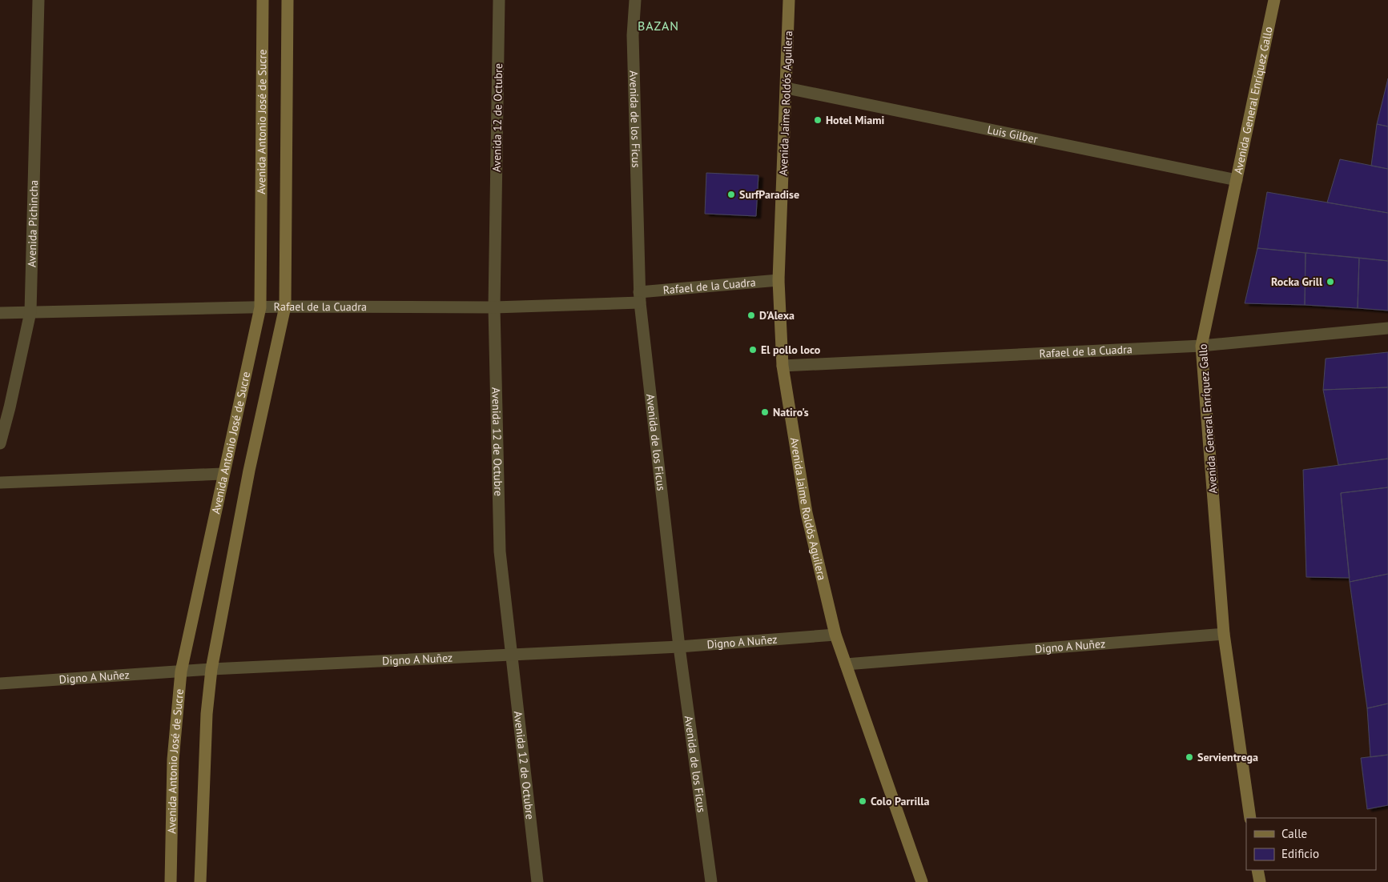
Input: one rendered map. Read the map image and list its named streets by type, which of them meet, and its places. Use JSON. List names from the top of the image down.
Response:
{
  "streets": {
    "street": [
      "Avenida General Enríquez Gallo",
      "Avenida Jaime Roldós Aguilera",
      "Avenida 12 de Octubre",
      "Avenida de los Ficus",
      "Avenida Antonio José de Sucre",
      "Luis Gilber",
      "Avenida Pichincha",
      "Rafael de la Cuadra",
      "Digno A Nuñez"
    ]
  },
  "crossings": [
    ["Avenida General Enríquez Gallo", "Luis Gilber"],
    ["Avenida General Enríquez Gallo", "Rafael de la Cuadra"],
    ["Avenida General Enríquez Gallo", "Digno A Nuñez"],
    ["Avenida Jaime Roldós Aguilera", "Luis Gilber"],
    ["Avenida Jaime Roldós Aguilera", "Rafael de la Cuadra"],
    ["Avenida Jaime Roldós Aguilera", "Digno A Nuñez"],
    ["Avenida 12 de Octubre", "Rafael de la Cuadra"],
    ["Avenida 12 de Octubre", "Digno A Nuñez"],
    ["Avenida de los Ficus", "Rafael de la Cuadra"],
    ["Avenida de los Ficus", "Digno A Nuñez"],
    ["Avenida Antonio José de Sucre", "Rafael de la Cuadra"],
    ["Avenida Antonio José de Sucre", "Digno A Nuñez"],
    ["Avenida Pichincha", "Rafael de la Cuadra"]
  ],
  "districts": ["BAZAN"],
  "places": [
    "Hotel Miami",
    "SurfParadise",
    "Rocka Grill",
    "D'Alexa",
    "El pollo loco",
    "Natiro's",
    "Servientrega",
    "Colo Parrilla"
  ],
  "legend": ["Calle", "Edificio"]
}
